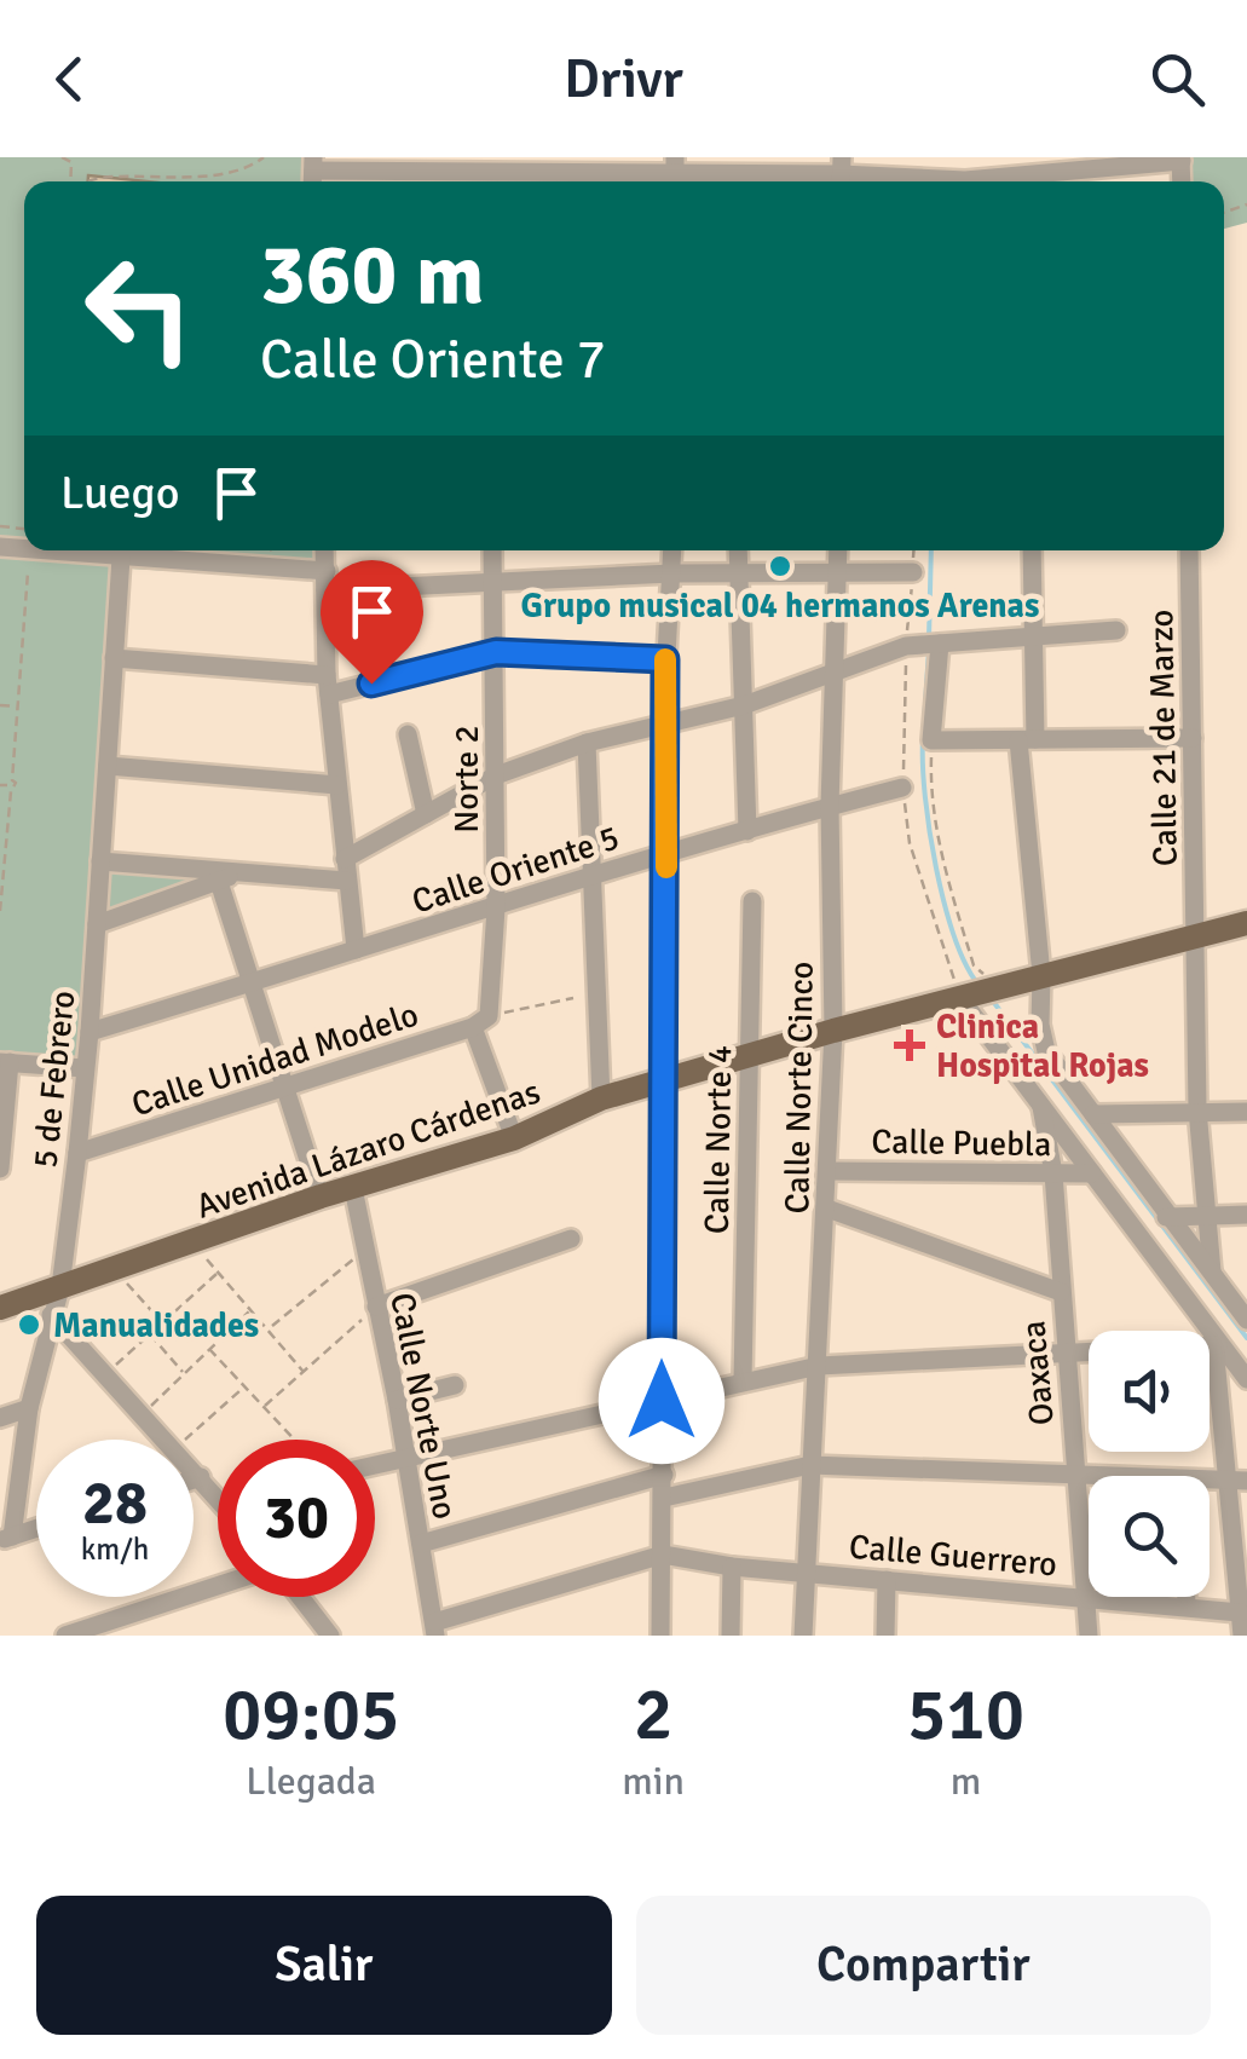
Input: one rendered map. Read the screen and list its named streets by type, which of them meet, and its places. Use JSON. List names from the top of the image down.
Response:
{
  "streets": {
    "main road": ["Avenida Lázaro Cárdenas"],
    "street": [
      "Calle 21 de Marzo",
      "Norte 2",
      "Calle Oriente 5",
      "Calle Unidad Modelo",
      "5 de Febrero",
      "Calle Norte Cinco",
      "Calle Norte 4",
      "Calle Puebla",
      "Oaxaca",
      "Calle Norte Uno",
      "Calle Guerrero"
    ]
  },
  "crossings": [
    ["Calle 21 de Marzo", "Avenida Lázaro Cárdenas"],
    ["Norte 2", "Calle Oriente 5"],
    ["Norte 2", "Calle Unidad Modelo"],
    ["Calle Oriente 5", "5 de Febrero"],
    ["Calle Oriente 5", "Calle Norte Cinco"],
    ["Calle Unidad Modelo", "5 de Febrero"],
    ["5 de Febrero", "Avenida Lázaro Cárdenas"],
    ["Calle Norte Cinco", "Calle Puebla"],
    ["Calle Norte Cinco", "Avenida Lázaro Cárdenas"],
    ["Calle Norte Cinco", "Calle Guerrero"],
    ["Calle Norte 4", "Avenida Lázaro Cárdenas"],
    ["Calle Puebla", "Oaxaca"],
    ["Avenida Lázaro Cárdenas", "Calle Norte Uno"],
    ["Oaxaca", "Calle Guerrero"]
  ],
  "places": {
    "other": ["Grupo musical 04 hermanos Arenas", "Manualidades"],
    "health": ["Clinica Hospital Rojas"]
  },
  "page": {
    "header": "Drivr",
    "turn": ["360 m", "Calle Oriente 7"],
    "then": "Luego",
    "speed": "28 km/h",
    "limit": "30",
    "eta": [
      "09:05",
      "Llegada",
      "2",
      "min",
      "510",
      "m"
    ],
    "buttons": ["Salir", "Compartir"]
  }
}
